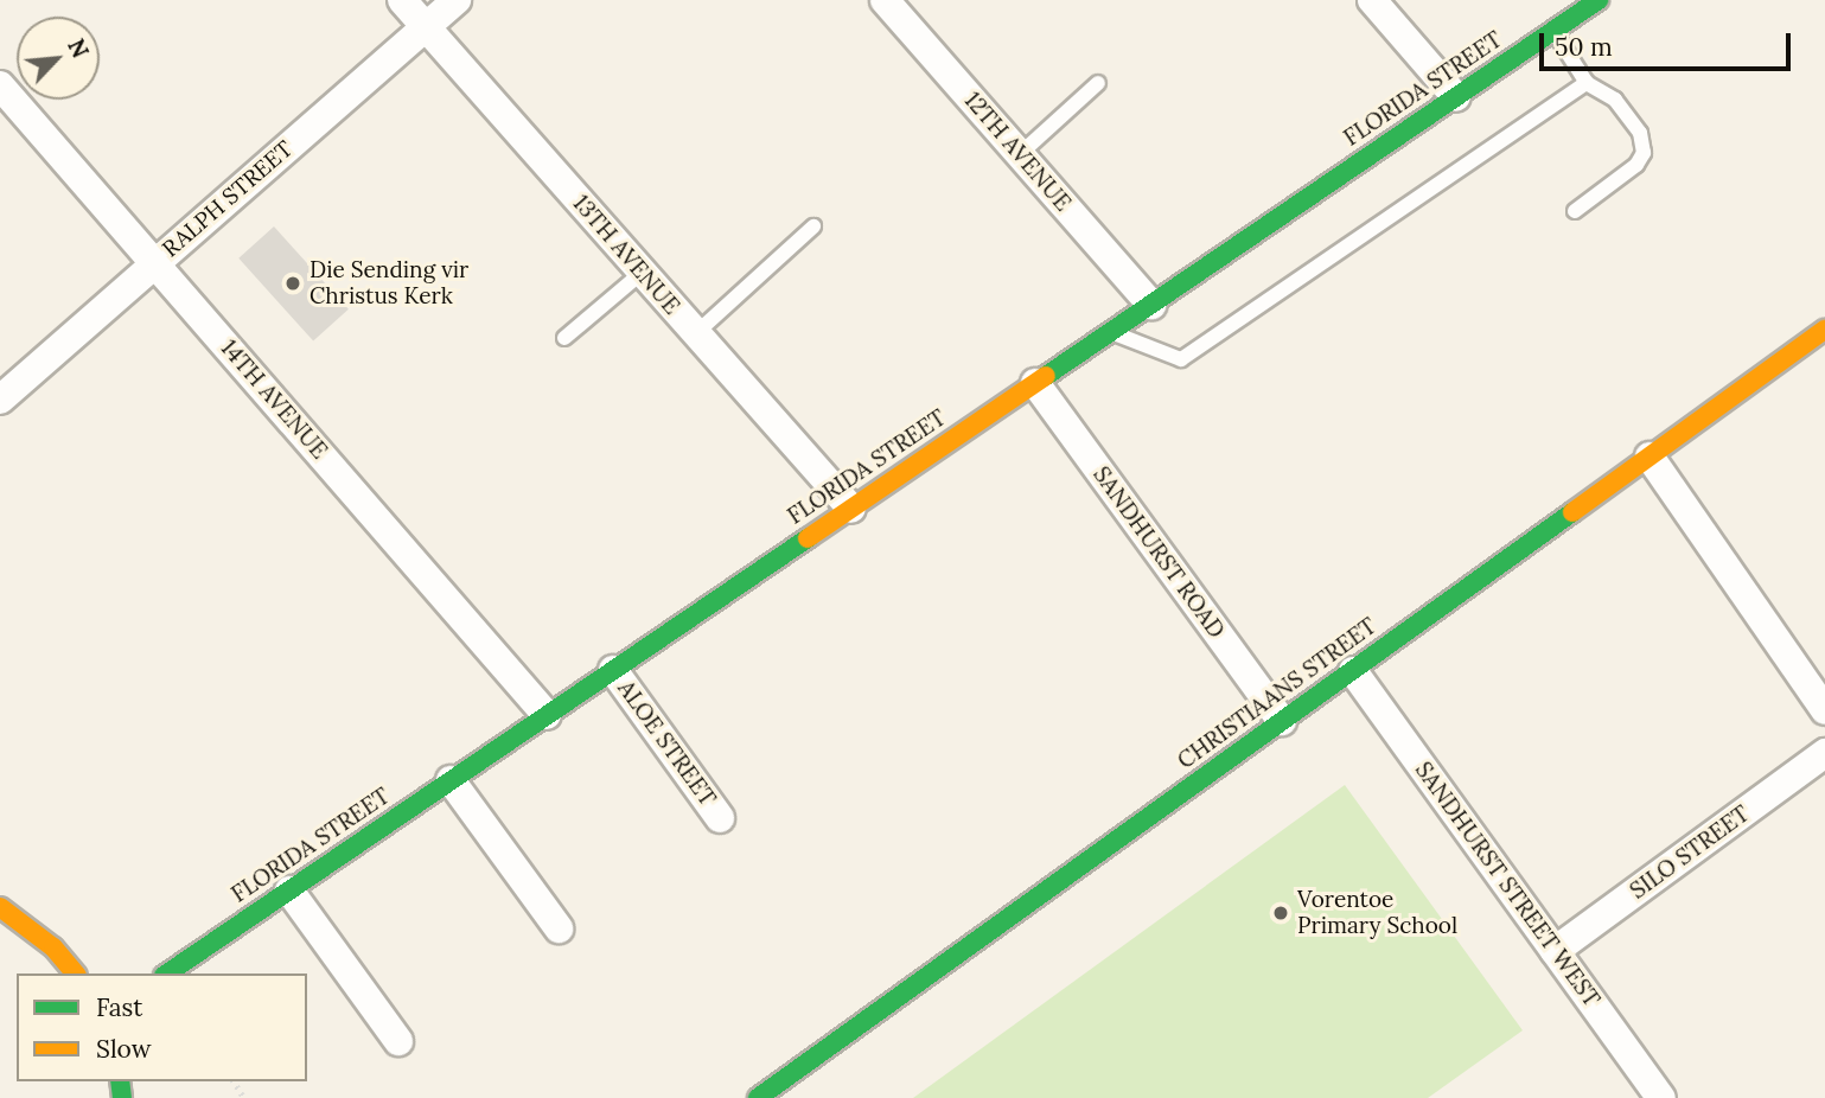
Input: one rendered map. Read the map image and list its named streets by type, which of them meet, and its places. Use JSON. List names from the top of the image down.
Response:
{
  "streets": {
    "street": [
      "FLORIDA STREET",
      "12TH AVENUE",
      "RALPH STREET",
      "13TH AVENUE",
      "14TH AVENUE",
      "SANDHURST ROAD",
      "CHRISTIAANS STREET",
      "ALOE STREET",
      "SILO STREET",
      "SANDHURST STREET WEST"
    ]
  },
  "crossings": [
    ["FLORIDA STREET", "12TH AVENUE"],
    ["FLORIDA STREET", "13TH AVENUE"],
    ["FLORIDA STREET", "14TH AVENUE"],
    ["FLORIDA STREET", "SANDHURST ROAD"],
    ["FLORIDA STREET", "ALOE STREET"],
    ["RALPH STREET", "13TH AVENUE"],
    ["RALPH STREET", "14TH AVENUE"],
    ["SANDHURST ROAD", "CHRISTIAANS STREET"],
    ["CHRISTIAANS STREET", "SANDHURST STREET WEST"],
    ["SILO STREET", "SANDHURST STREET WEST"]
  ],
  "places": ["Die Sending vir Christus Kerk", "Vorentoe Primary School"],
  "legend": ["Fast", "Slow"],
  "scale_bar": "50 m",
  "north": "top right"
}
